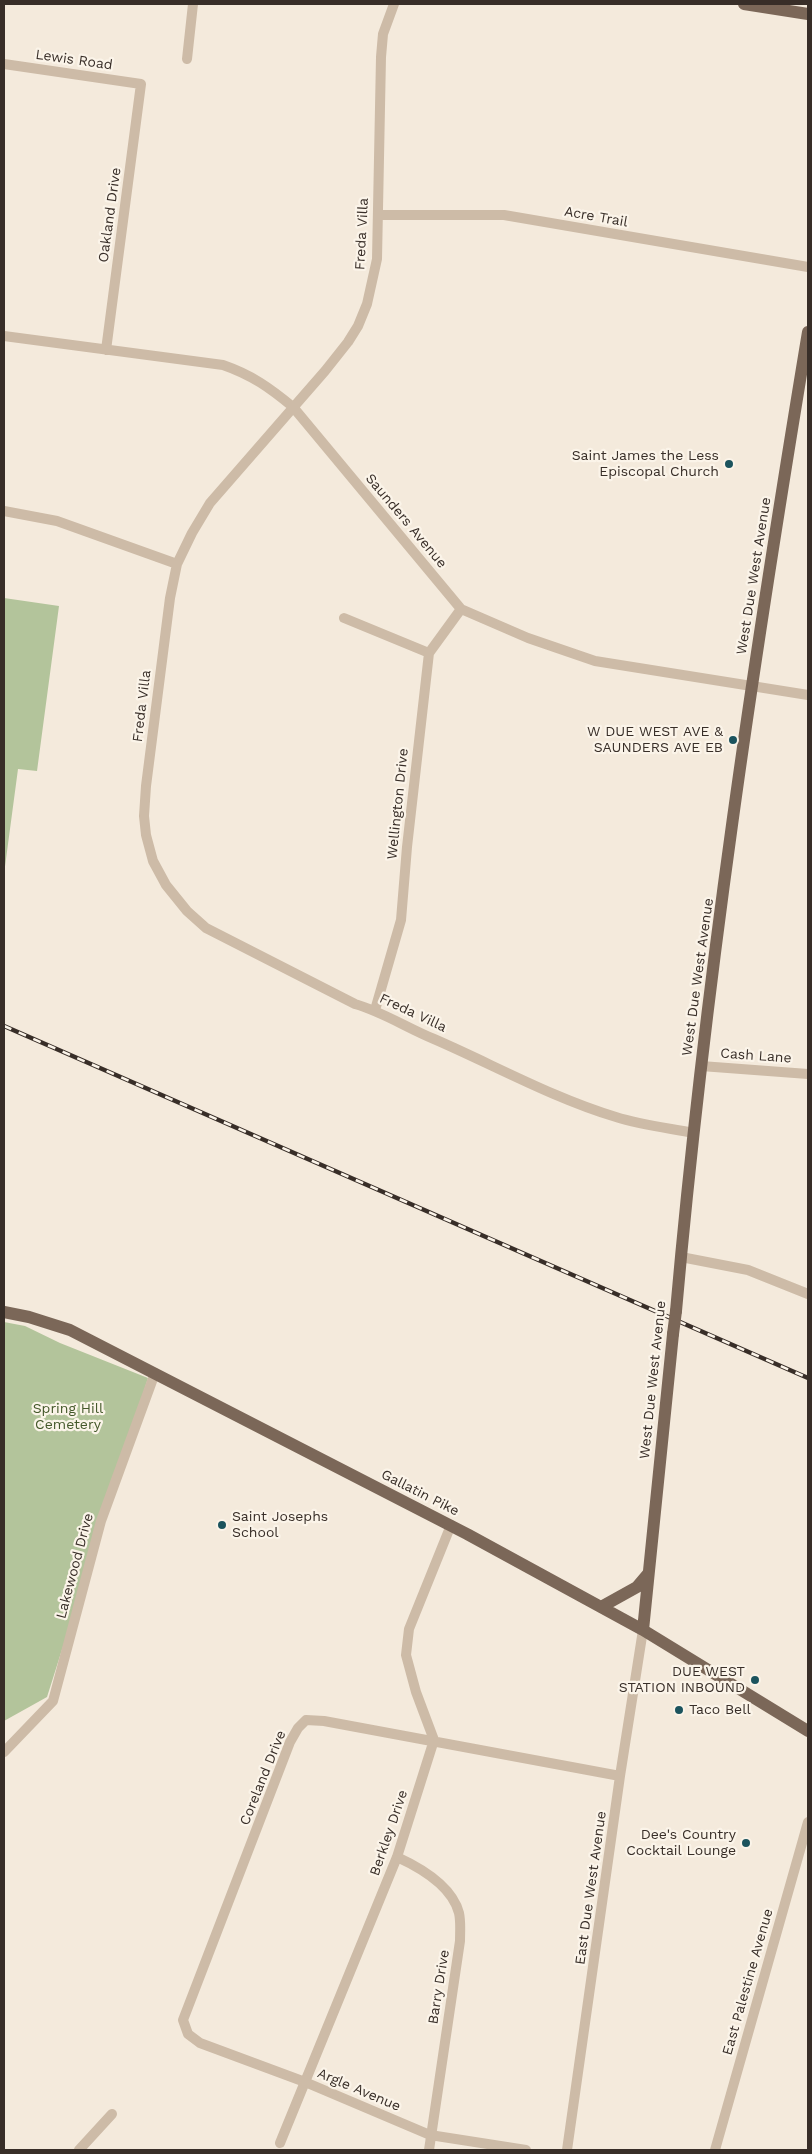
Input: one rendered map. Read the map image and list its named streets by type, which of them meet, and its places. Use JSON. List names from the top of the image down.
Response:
{
  "streets": {
    "main road": ["West Due West Avenue", "Gallatin Pike"],
    "street": [
      "Lewis Road",
      "Oakland Drive",
      "Acre Trail",
      "Freda Villa",
      "Saunders Avenue",
      "Wellington Drive",
      "Cash Lane",
      "Lakewood Drive",
      "Coreland Drive",
      "Berkley Drive",
      "East Due West Avenue",
      "East Palestine Avenue",
      "Barry Drive",
      "Argle Avenue"
    ]
  },
  "crossings": [
    ["Lewis Road", "Oakland Drive"],
    ["Oakland Drive", "Saunders Avenue"],
    ["Acre Trail", "Freda Villa"],
    ["Freda Villa", "Saunders Avenue"],
    ["Freda Villa", "West Due West Avenue"],
    ["Freda Villa", "Wellington Drive"],
    ["Saunders Avenue", "West Due West Avenue"],
    ["West Due West Avenue", "Cash Lane"],
    ["West Due West Avenue", "Gallatin Pike"],
    ["West Due West Avenue", "East Due West Avenue"],
    ["Gallatin Pike", "Lakewood Drive"],
    ["Gallatin Pike", "East Due West Avenue"],
    ["Coreland Drive", "Berkley Drive"],
    ["Coreland Drive", "East Due West Avenue"],
    ["Coreland Drive", "Argle Avenue"],
    ["Berkley Drive", "Barry Drive"],
    ["Berkley Drive", "Argle Avenue"],
    ["Barry Drive", "Argle Avenue"]
  ],
  "parks": ["Spring Hill Cemetery"],
  "places": [
    "Saint James the Less Episcopal Church",
    "W DUE WEST AVE & SAUNDERS AVE EB",
    "Saint Josephs School",
    "DUE WEST STATION INBOUND",
    "Taco Bell",
    "Dee's Country Cocktail Lounge"
  ]
}
